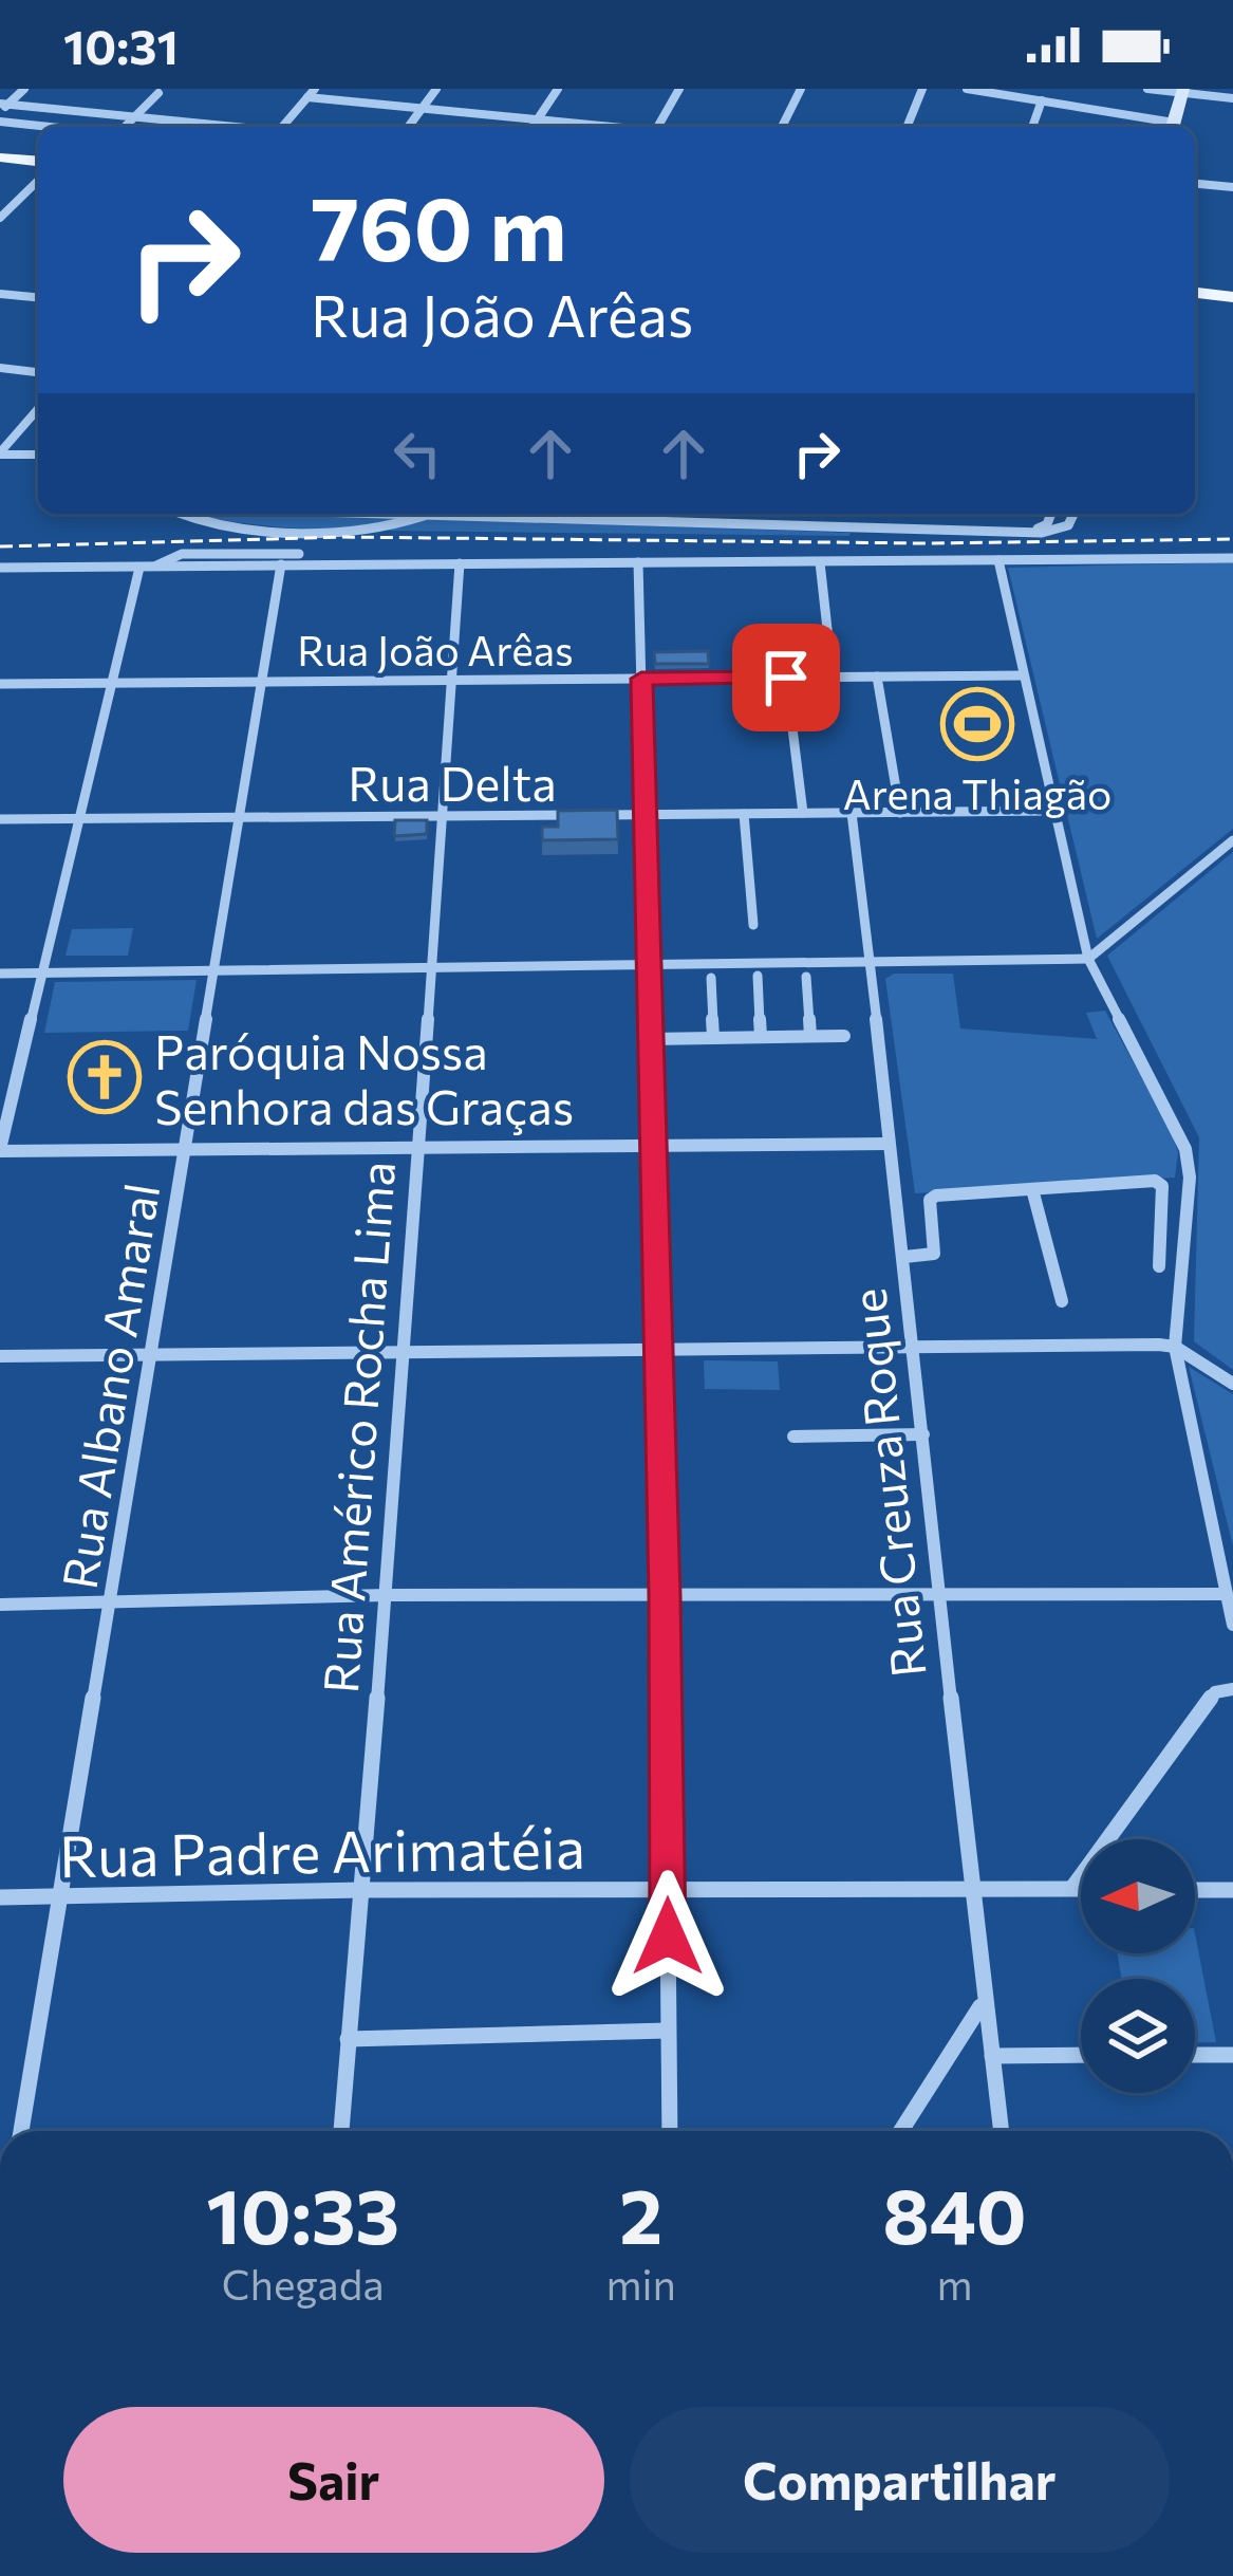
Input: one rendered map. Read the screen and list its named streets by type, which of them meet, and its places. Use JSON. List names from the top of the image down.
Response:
{
  "streets": {
    "street": [
      "Rua João Arêas",
      "Rua Delta",
      "Rua Albano Amaral",
      "Rua Américo Rocha Lima",
      "Rua Creuza Roque",
      "Rua Padre Arimatéia"
    ]
  },
  "crossings": [
    ["Rua João Arêas", "Rua Albano Amaral"],
    ["Rua João Arêas", "Rua Américo Rocha Lima"],
    ["Rua Delta", "Rua Albano Amaral"],
    ["Rua Delta", "Rua Américo Rocha Lima"],
    ["Rua Delta", "Rua Creuza Roque"],
    ["Rua Albano Amaral", "Rua Padre Arimatéia"],
    ["Rua Américo Rocha Lima", "Rua Padre Arimatéia"],
    ["Rua Creuza Roque", "Rua Padre Arimatéia"]
  ],
  "places": {
    "sports": ["Arena Thiagão"],
    "church": ["Paróquia Nossa Senhora das Graças"]
  },
  "north": "left",
  "page": {
    "status": "10:31",
    "turn": ["760 m", "Rua João Arêas"],
    "eta": [
      "10:33",
      "Chegada",
      "2",
      "min",
      "840",
      "m"
    ],
    "buttons": ["Sair", "Compartilhar"]
  }
}
